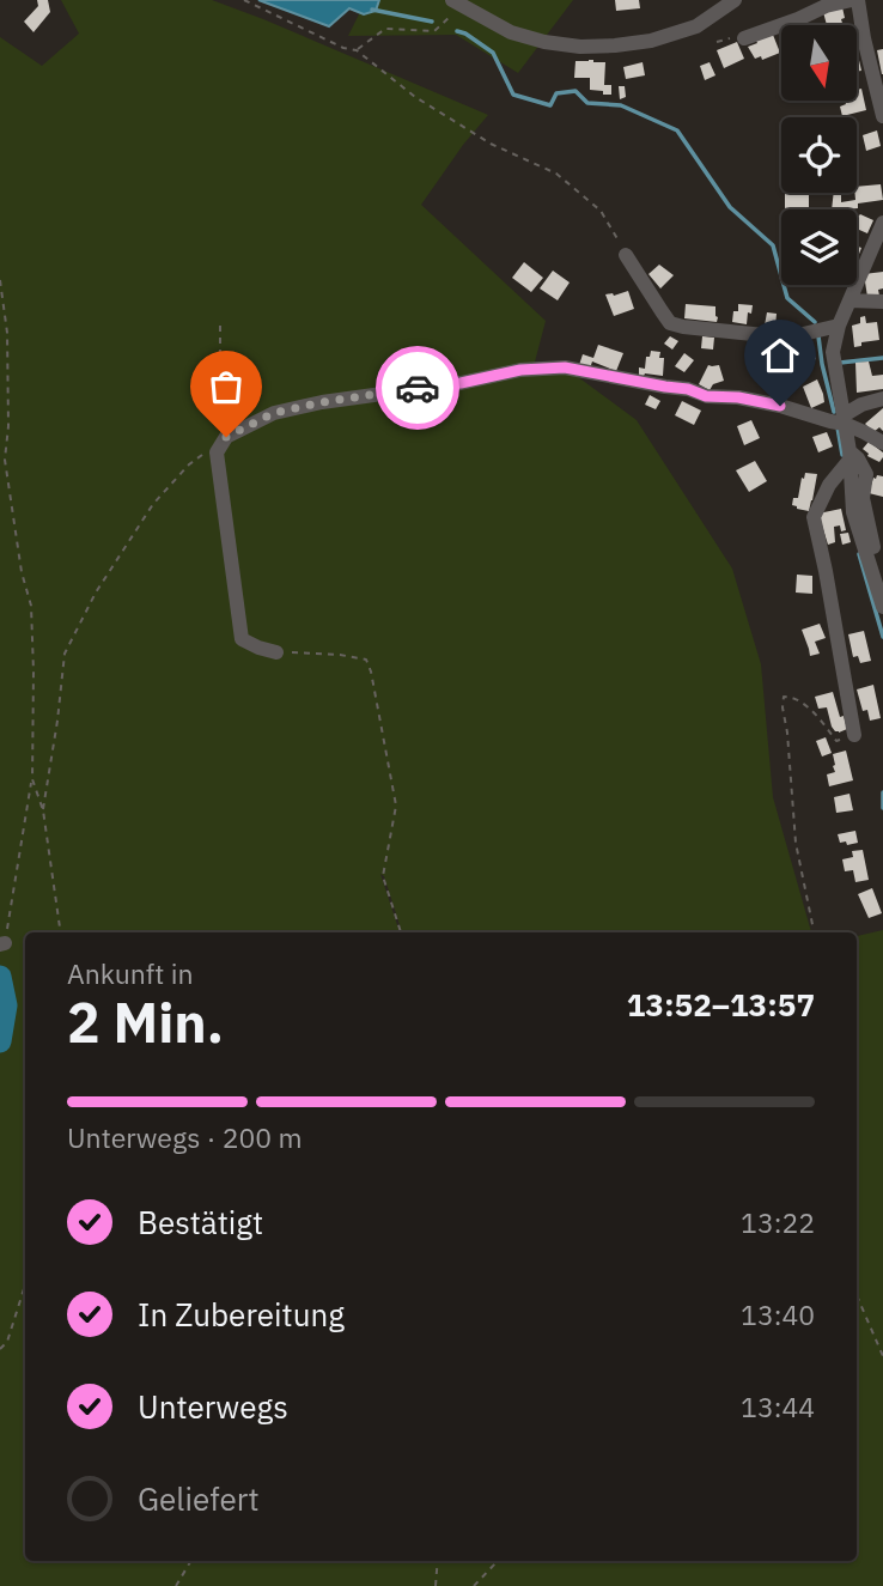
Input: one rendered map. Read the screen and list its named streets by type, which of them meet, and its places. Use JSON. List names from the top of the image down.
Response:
{
  "north": "bottom",
  "page": {
    "heading": ["2 Min.", "Ankunft in", "13:52–13:57"],
    "bar": "Unterwegs · 200 m",
    "list": [
      ["Bestätigt", "13:22"],
      ["In Zubereitung", "13:40"],
      ["Unterwegs", "13:44"],
      "Geliefert"
    ]
  }
}
